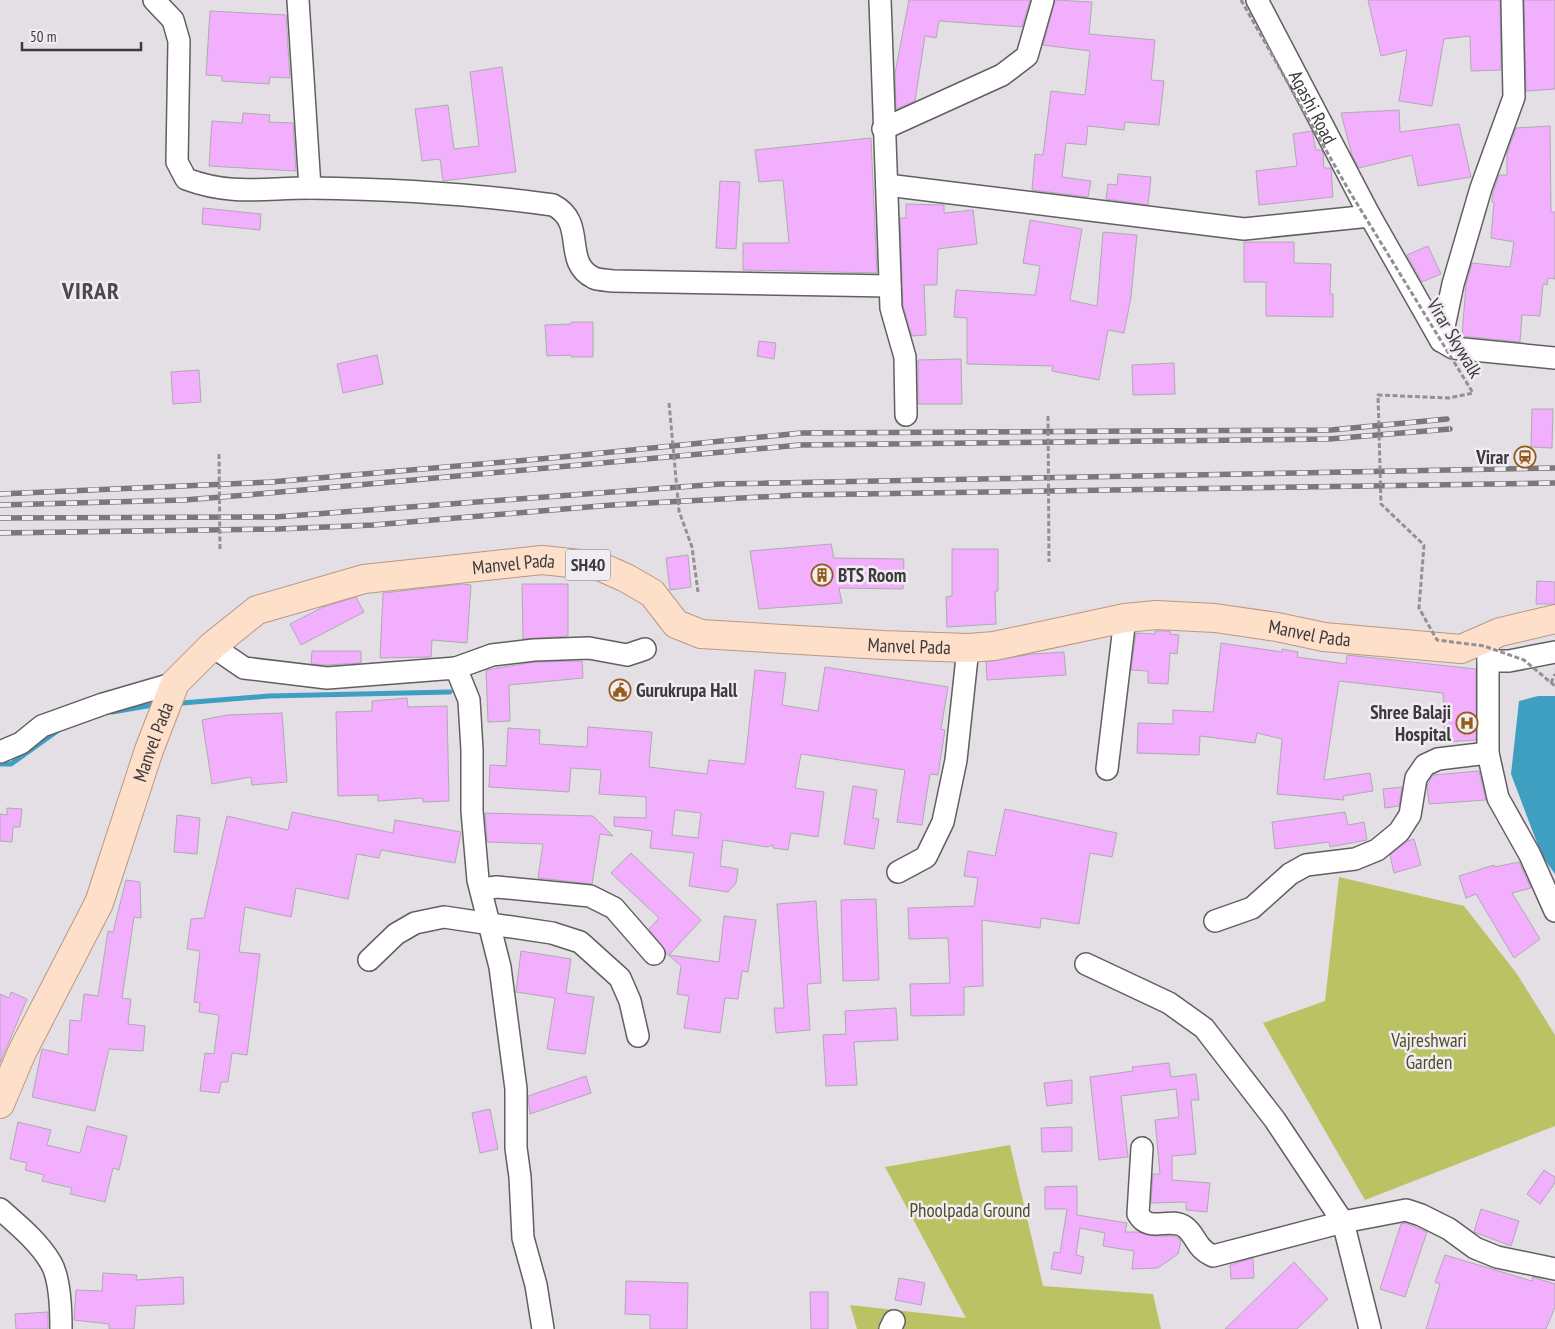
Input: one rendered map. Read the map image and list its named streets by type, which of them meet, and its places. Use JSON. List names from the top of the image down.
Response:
{
  "streets": {
    "main road": ["Manvel Pada", "SH40"],
    "street": ["Agashi Road"],
    "path": ["Virar Skywalk"]
  },
  "districts": ["VIRAR"],
  "parks": ["Vajreshwari Garden", "Phoolpada Ground"],
  "places": {
    "station": ["Virar"],
    "building": ["BTS Room"],
    "public building": ["Gurukrupa Hall"],
    "hospital": ["Shree Balaji Hospital"]
  },
  "scale_bar": "50 m"
}
